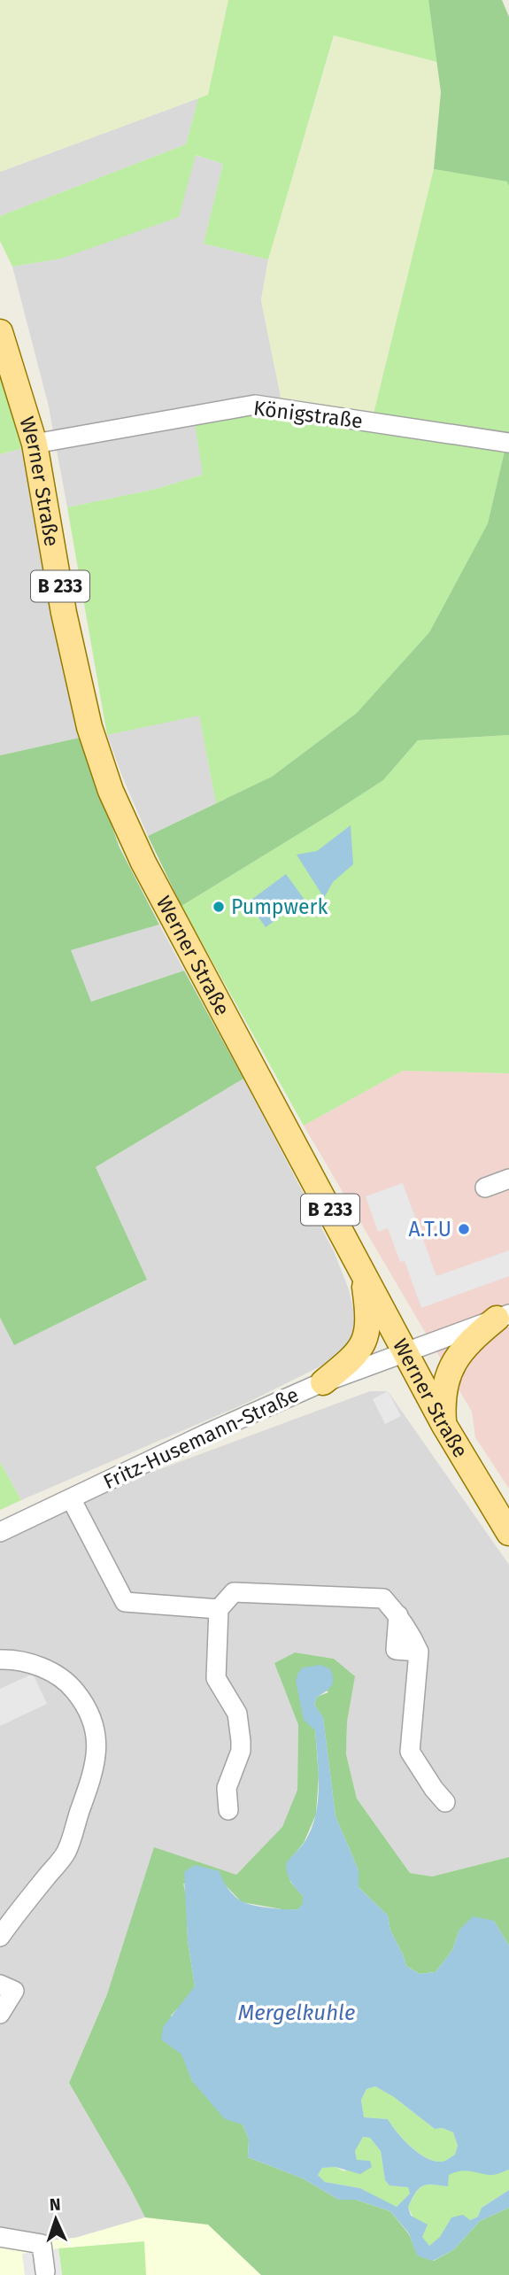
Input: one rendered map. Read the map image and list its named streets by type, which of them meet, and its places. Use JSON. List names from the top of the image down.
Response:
{
  "streets": {
    "main road": ["Werner Straße", "B 233"],
    "street": ["Königstraße", "Fritz-Husemann-Straße"]
  },
  "crossings": [
    ["Königstraße", "Werner Straße"],
    ["Werner Straße", "Fritz-Husemann-Straße"]
  ],
  "water": ["Mergelkuhle"],
  "places": ["Pumpwerk", "A.T.U"],
  "north": "top"
}
